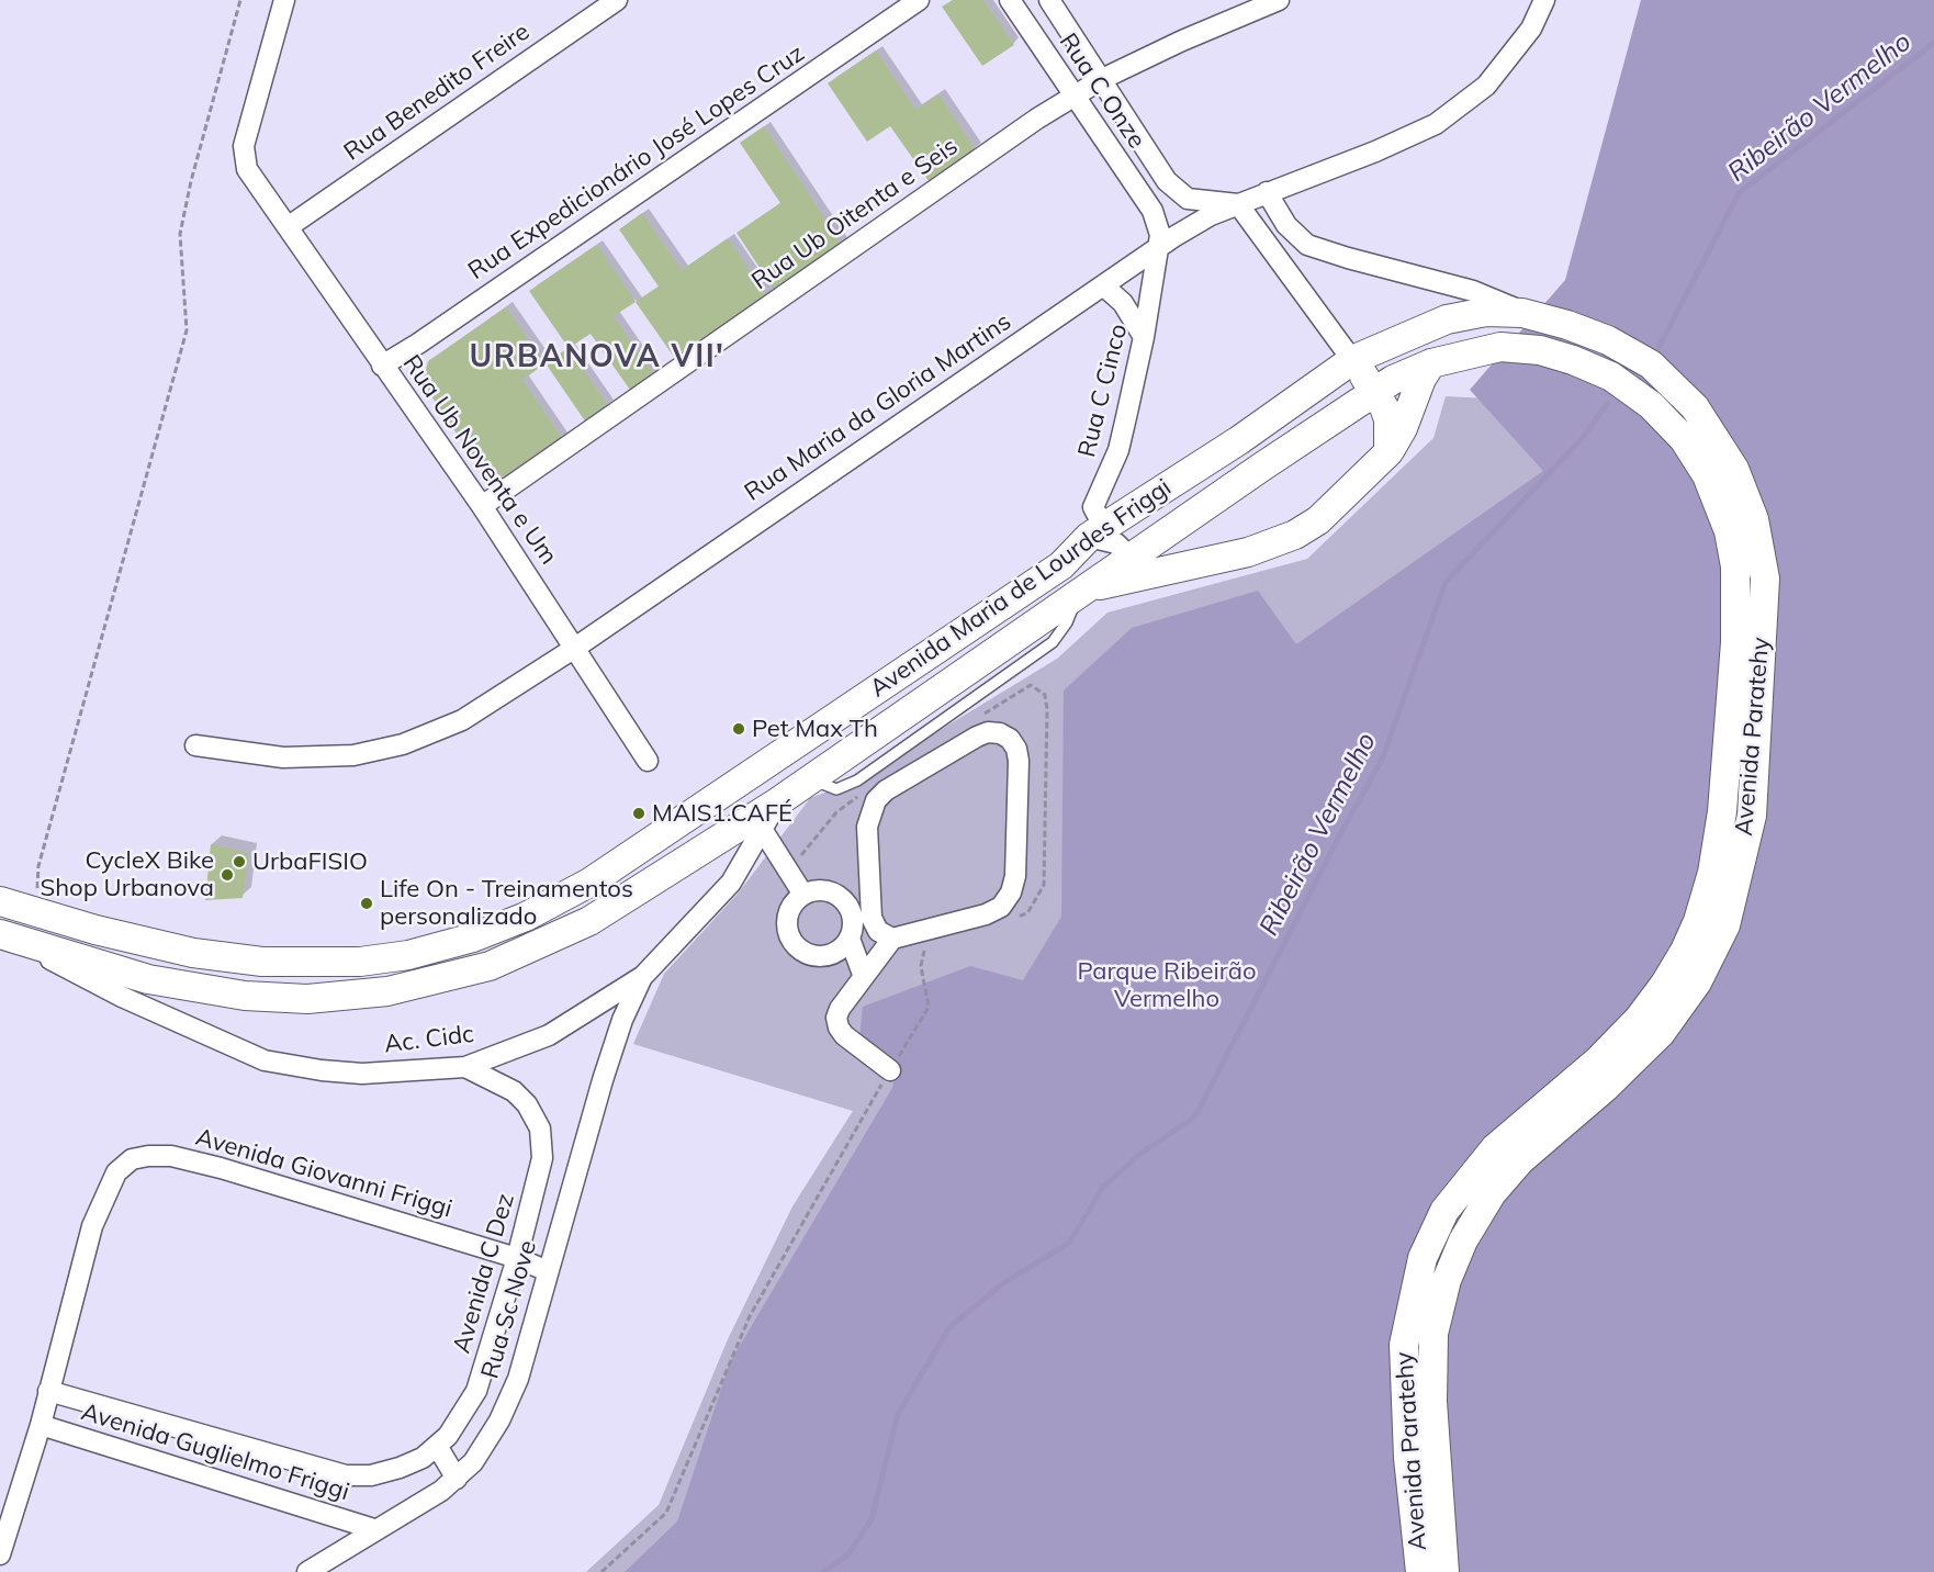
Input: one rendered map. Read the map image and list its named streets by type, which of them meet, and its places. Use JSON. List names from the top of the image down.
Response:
{
  "streets": {
    "street": [
      "Rua C Onze",
      "Rua Benedito Freire",
      "Rua Expedicionário José Lopes Cruz",
      "Rua Ub Oitenta e Seis",
      "Rua C Cinco",
      "Rua Maria da Gloria Martins",
      "Rua Ub Noventa e Um",
      "Avenida Maria de Lourdes Friggi",
      "Avenida Paratehy",
      "Ac. Cidc",
      "Avenida Giovanni Friggi",
      "Avenida C Dez",
      "Rua Sc Nove",
      "Avenida Guglielmo Friggi"
    ]
  },
  "crossings": [
    ["Rua C Onze", "Rua Ub Oitenta e Seis"],
    ["Rua C Onze", "Rua C Cinco"],
    ["Rua C Onze", "Rua Maria da Gloria Martins"],
    ["Rua Benedito Freire", "Rua Ub Noventa e Um"],
    ["Rua Expedicionário José Lopes Cruz", "Rua Ub Noventa e Um"],
    ["Rua Ub Oitenta e Seis", "Rua Ub Noventa e Um"],
    ["Rua C Cinco", "Rua Maria da Gloria Martins"],
    ["Rua C Cinco", "Avenida Maria de Lourdes Friggi"],
    ["Rua Maria da Gloria Martins", "Rua Ub Noventa e Um"],
    ["Avenida Maria de Lourdes Friggi", "Avenida Paratehy"],
    ["Avenida Maria de Lourdes Friggi", "Ac. Cidc"],
    ["Ac. Cidc", "Avenida C Dez"],
    ["Ac. Cidc", "Rua Sc Nove"],
    ["Avenida Giovanni Friggi", "Avenida C Dez"],
    ["Avenida Giovanni Friggi", "Rua Sc Nove"],
    ["Avenida Giovanni Friggi", "Avenida Guglielmo Friggi"],
    ["Avenida C Dez", "Avenida Guglielmo Friggi"],
    ["Rua Sc Nove", "Avenida Guglielmo Friggi"]
  ],
  "districts": ["URBANOVA VII'"],
  "water": ["Ribeirão Vermelho"],
  "parks": ["Parque Ribeirão Vermelho"],
  "places": [
    "Pet Max Th",
    "MAIS1.CAFÉ",
    "UrbaFISIO",
    "CycleX Bike Shop Urbanova",
    "Life On - Treinamentos personalizado"
  ]
}
